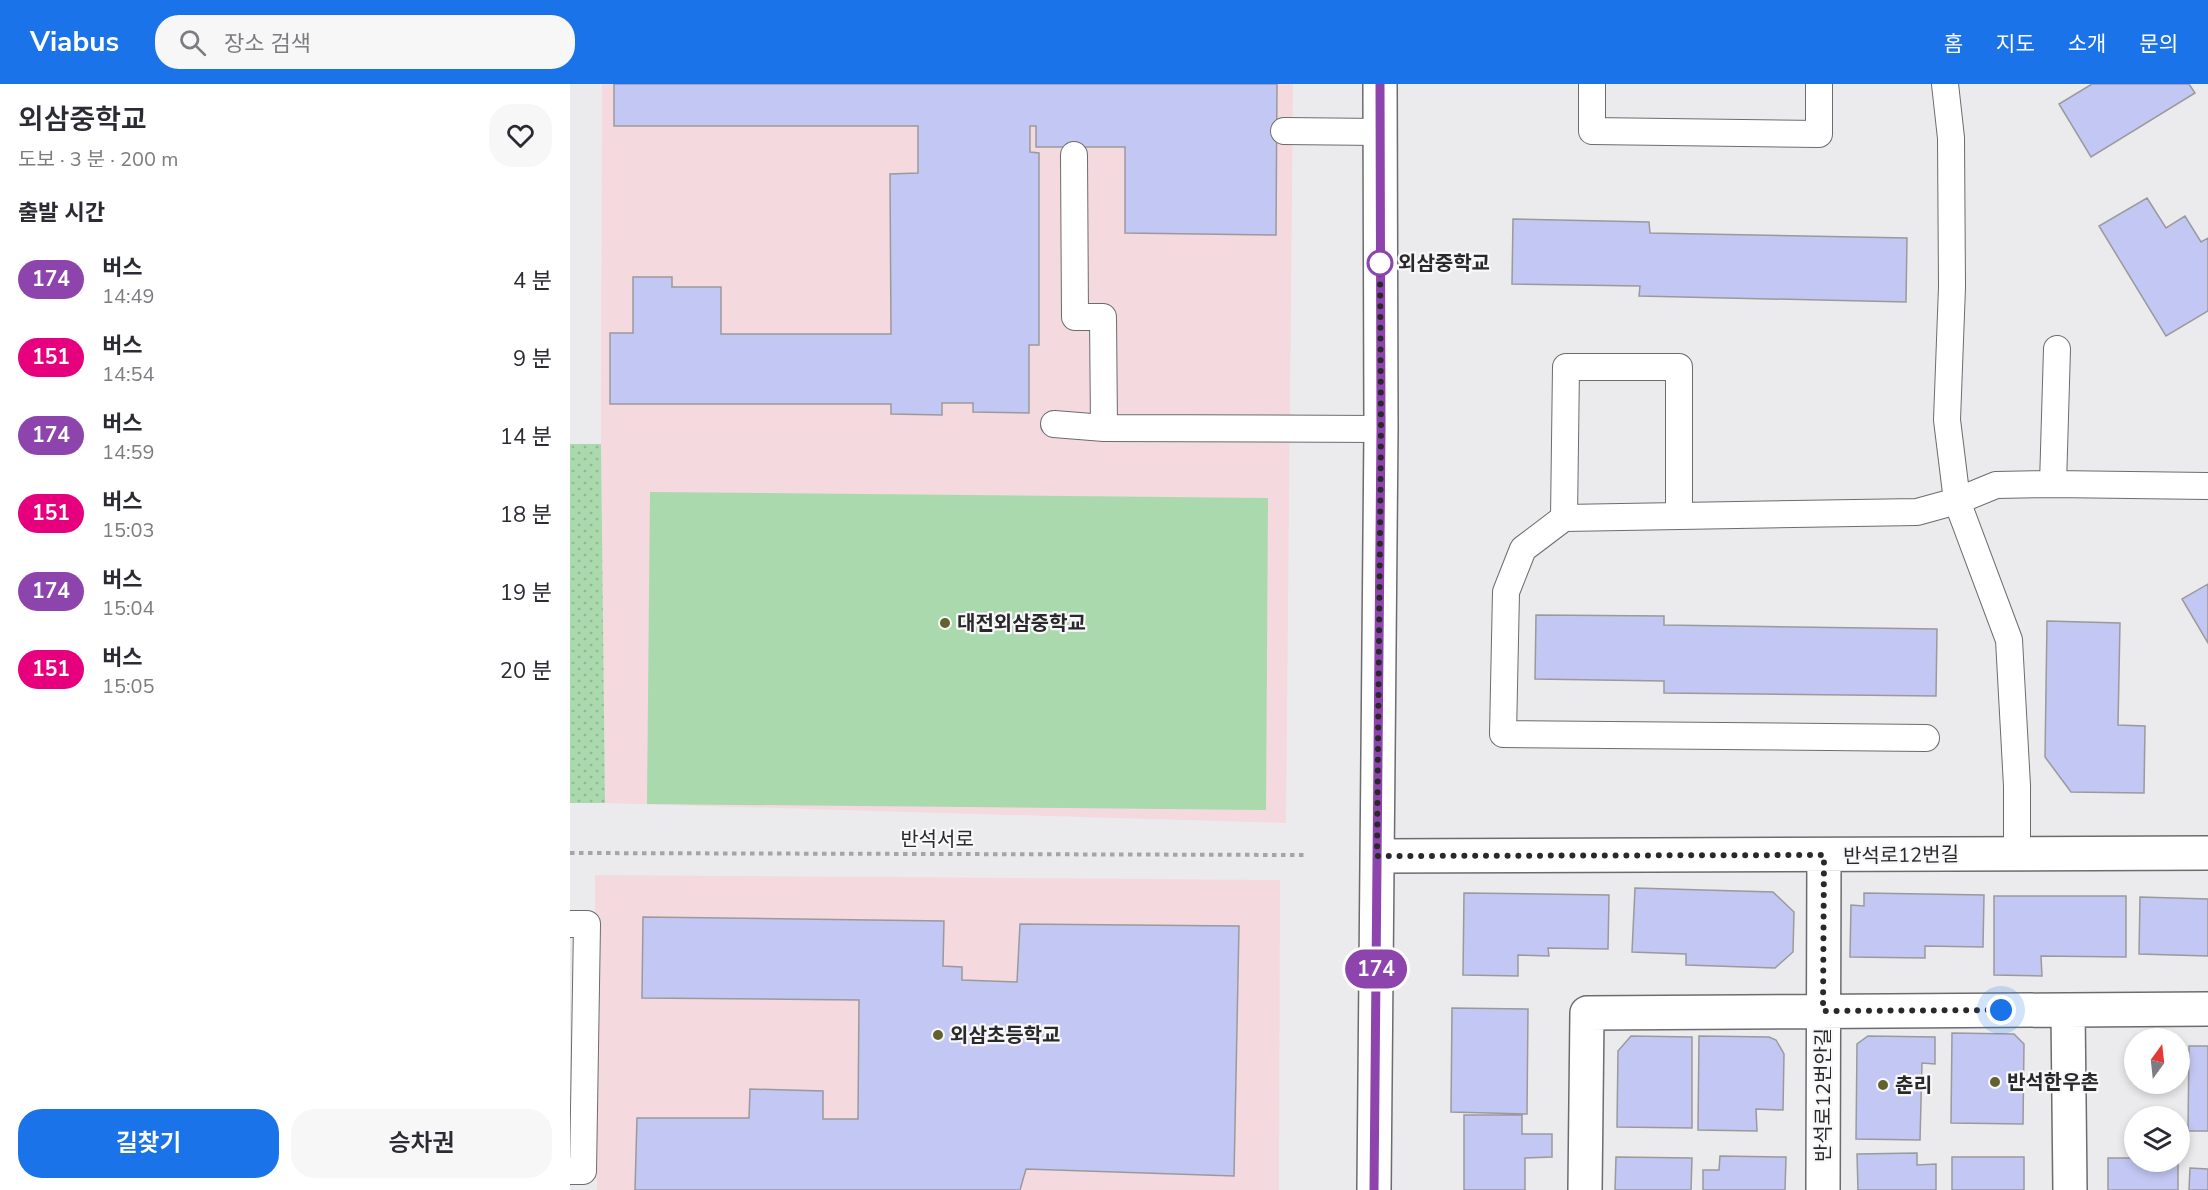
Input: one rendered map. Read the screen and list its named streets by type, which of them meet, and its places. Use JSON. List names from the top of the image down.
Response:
{
  "streets": {
    "street": ["반석로12번길", "반석로12번안길"],
    "path": ["반석서로"]
  },
  "crossings": [
    ["반석로12번길", "반석로12번안길"]
  ],
  "places": [
    "외삼중학교",
    "대전외삼중학교",
    "외삼초등학교",
    "반석한우촌",
    "춘리"
  ],
  "lines": ["bus line 174"],
  "north": "top",
  "page": {
    "header": "Viabus",
    "search": "장소 검색",
    "nav": [
      "홈",
      "지도",
      "소개",
      "문의"
    ],
    "heading": [
      ["외삼중학교", "도보 · 3 분 · 200 m"],
      "출발 시간"
    ],
    "on_map": "174",
    "list": [
      {
        "mark": "174",
        "name": "버스",
        "note": "14:49",
        "value": "4 분"
      },
      {
        "mark": "151",
        "name": "버스",
        "note": "14:54",
        "value": "9 분"
      },
      {
        "mark": "174",
        "name": "버스",
        "note": "14:59",
        "value": "14 분"
      },
      {
        "mark": "151",
        "name": "버스",
        "note": "15:03",
        "value": "18 분"
      },
      {
        "mark": "174",
        "name": "버스",
        "note": "15:04",
        "value": "19 분"
      },
      {
        "mark": "151",
        "name": "버스",
        "note": "15:05",
        "value": "20 분"
      }
    ],
    "buttons": ["길찾기", "승차권"]
  }
}
